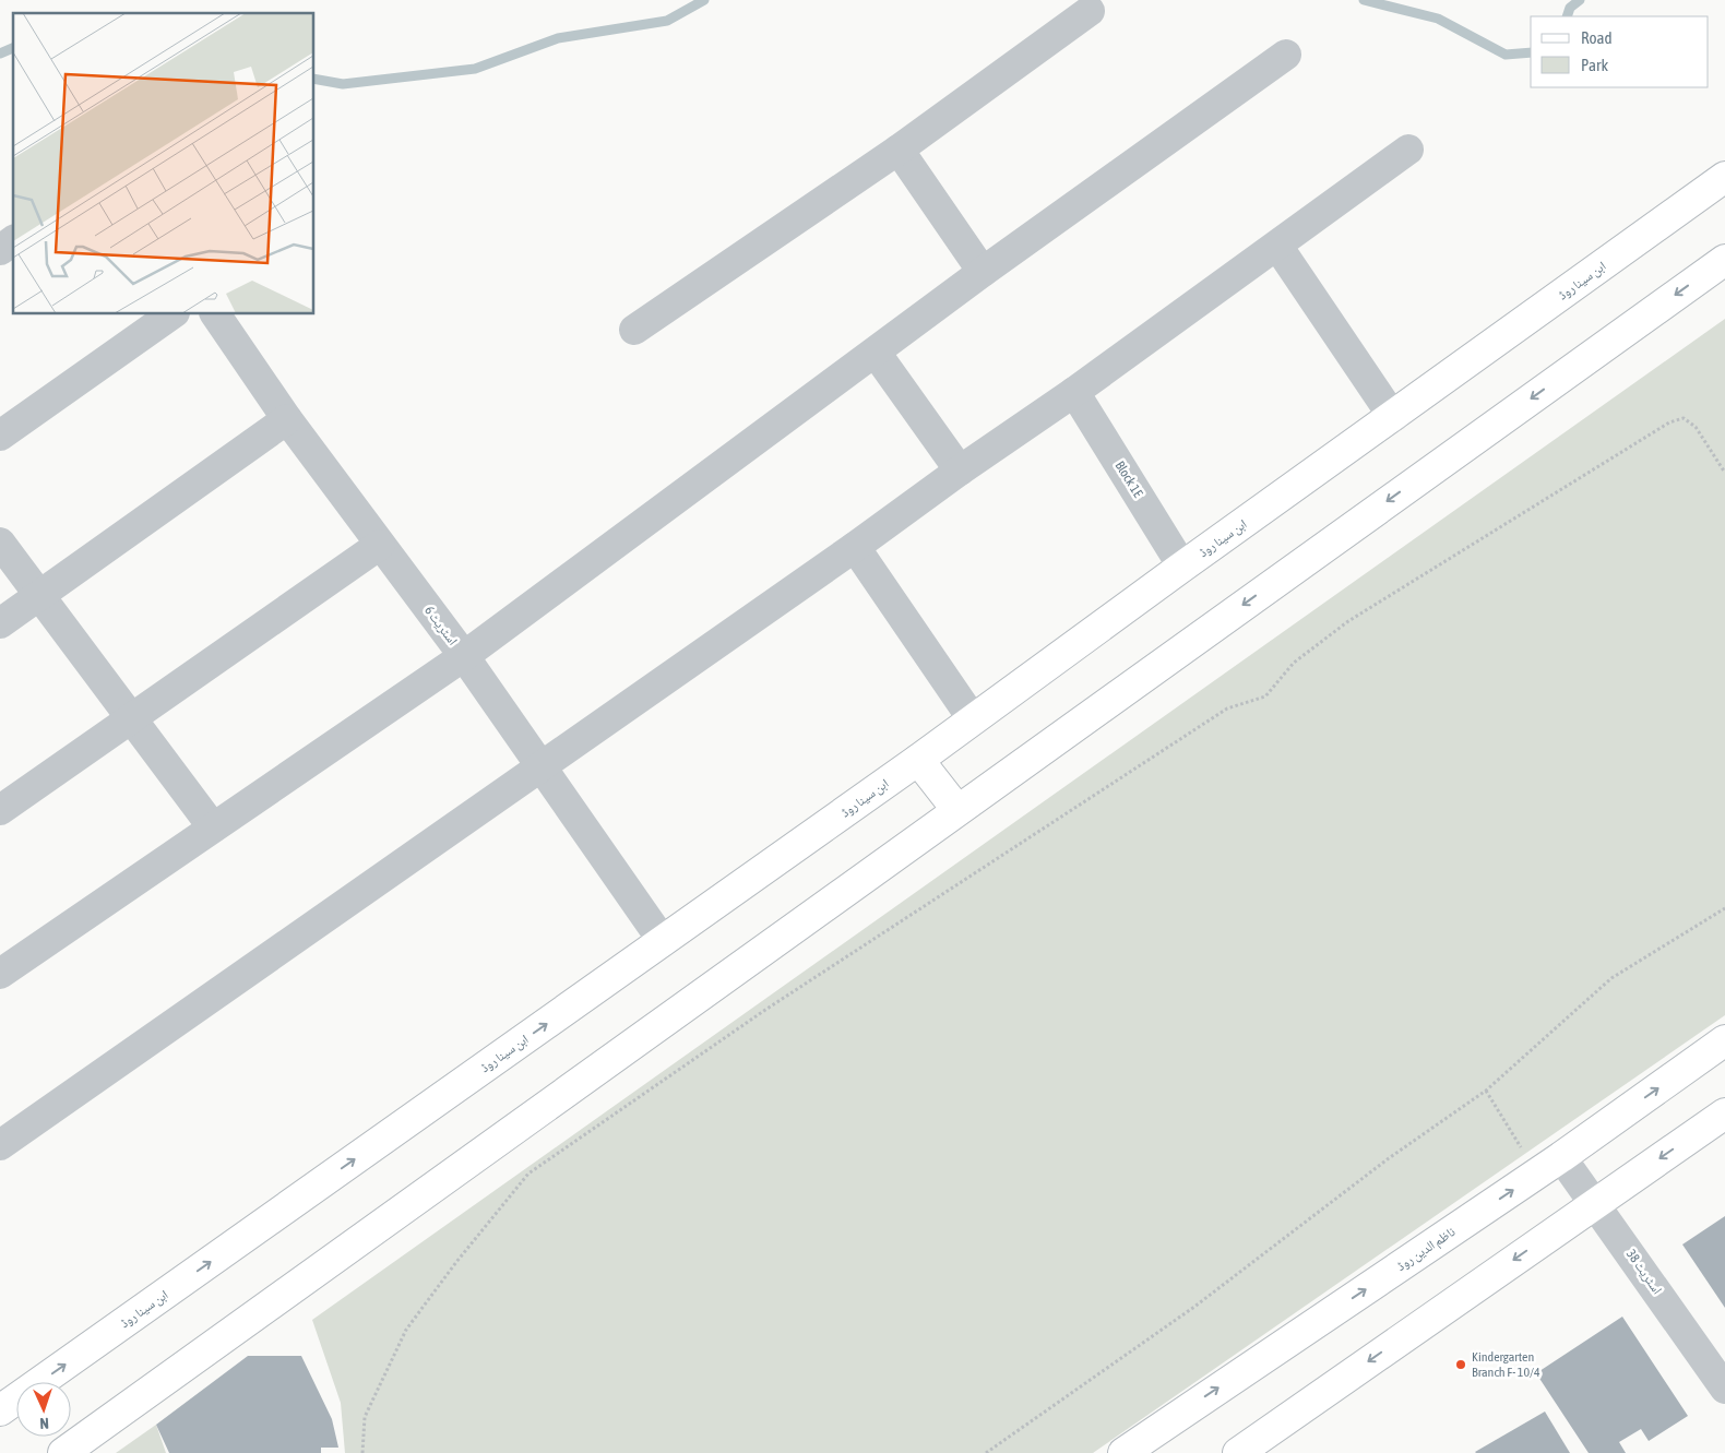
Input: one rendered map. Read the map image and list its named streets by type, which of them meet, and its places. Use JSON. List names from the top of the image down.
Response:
{
  "streets": {
    "main road": ["ابن سینا روڈ", "ناظم الدین روڈ"],
    "street": ["Block 1E", "اسٹریٹ 6", "اسٹریٹ 38"]
  },
  "crossings": [
    ["ابن سینا روڈ", "Block 1E"],
    ["ابن سینا روڈ", "اسٹریٹ 6"],
    ["ناظم الدین روڈ", "اسٹریٹ 38"]
  ],
  "places": ["Kindergarten Branch F- 10/4"],
  "legend": ["Road", "Park"],
  "north": "bottom"
}
